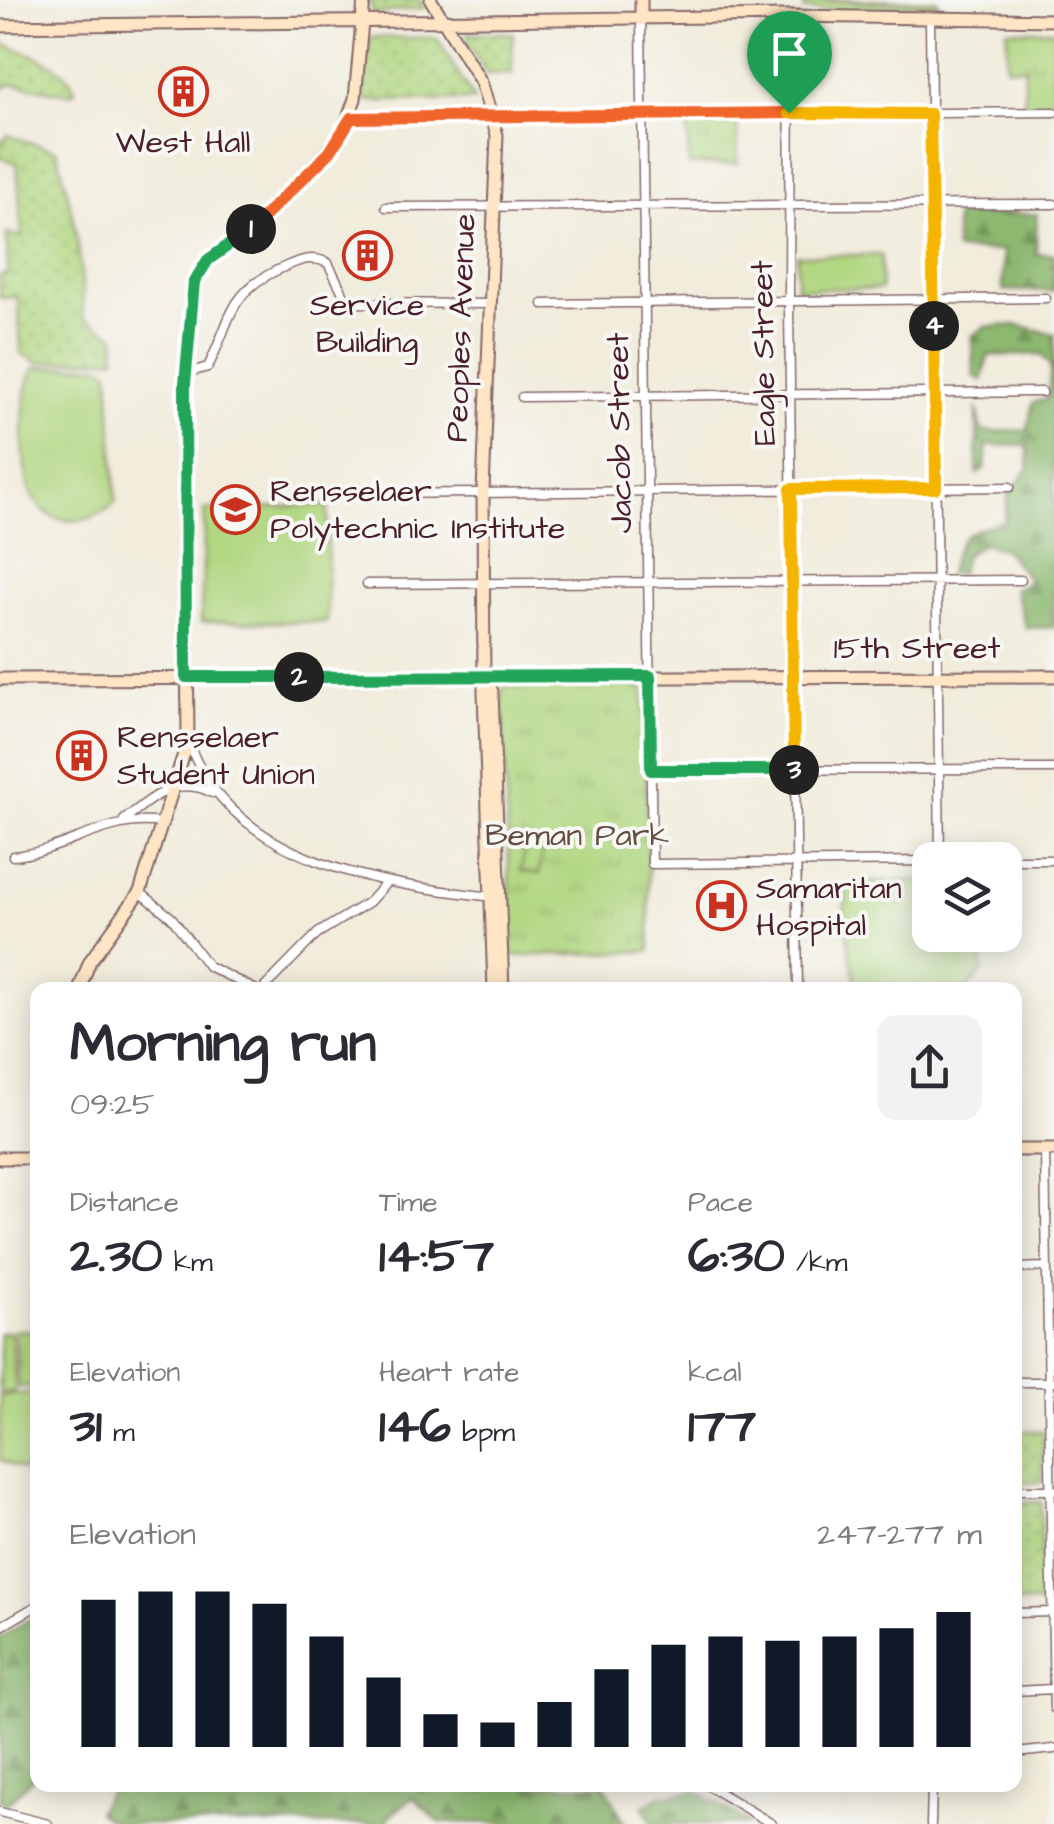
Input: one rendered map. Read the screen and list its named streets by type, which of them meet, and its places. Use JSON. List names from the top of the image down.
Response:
{
  "streets": {
    "street": [
      "Peoples Avenue",
      "Eagle Street",
      "Jacob Street",
      "15th Street"
    ]
  },
  "crossings": [
    ["Peoples Avenue", "15th Street"],
    ["Eagle Street", "Jacob Street"],
    ["Eagle Street", "15th Street"],
    ["Jacob Street", "15th Street"]
  ],
  "parks": ["Beman Park"],
  "places": {
    "building": ["West Hall", "Service Building", "Rensselaer Student Union"],
    "school or university": ["Rensselaer Polytechnic Institute"],
    "hospital": ["Samaritan Hospital"]
  },
  "page": {
    "pins": [
      "1",
      "4",
      "2",
      "3"
    ],
    "heading": ["Morning run", "09:25"],
    "stats": [
      ["Distance", "2.30 km"],
      ["Time", "14:57"],
      ["Pace", "6:30 /km"],
      ["Elevation", "31 m"],
      ["Heart rate", "146 bpm"],
      ["kcal", "177"]
    ],
    "chart": ["Elevation", "247–277 m"]
  }
}
